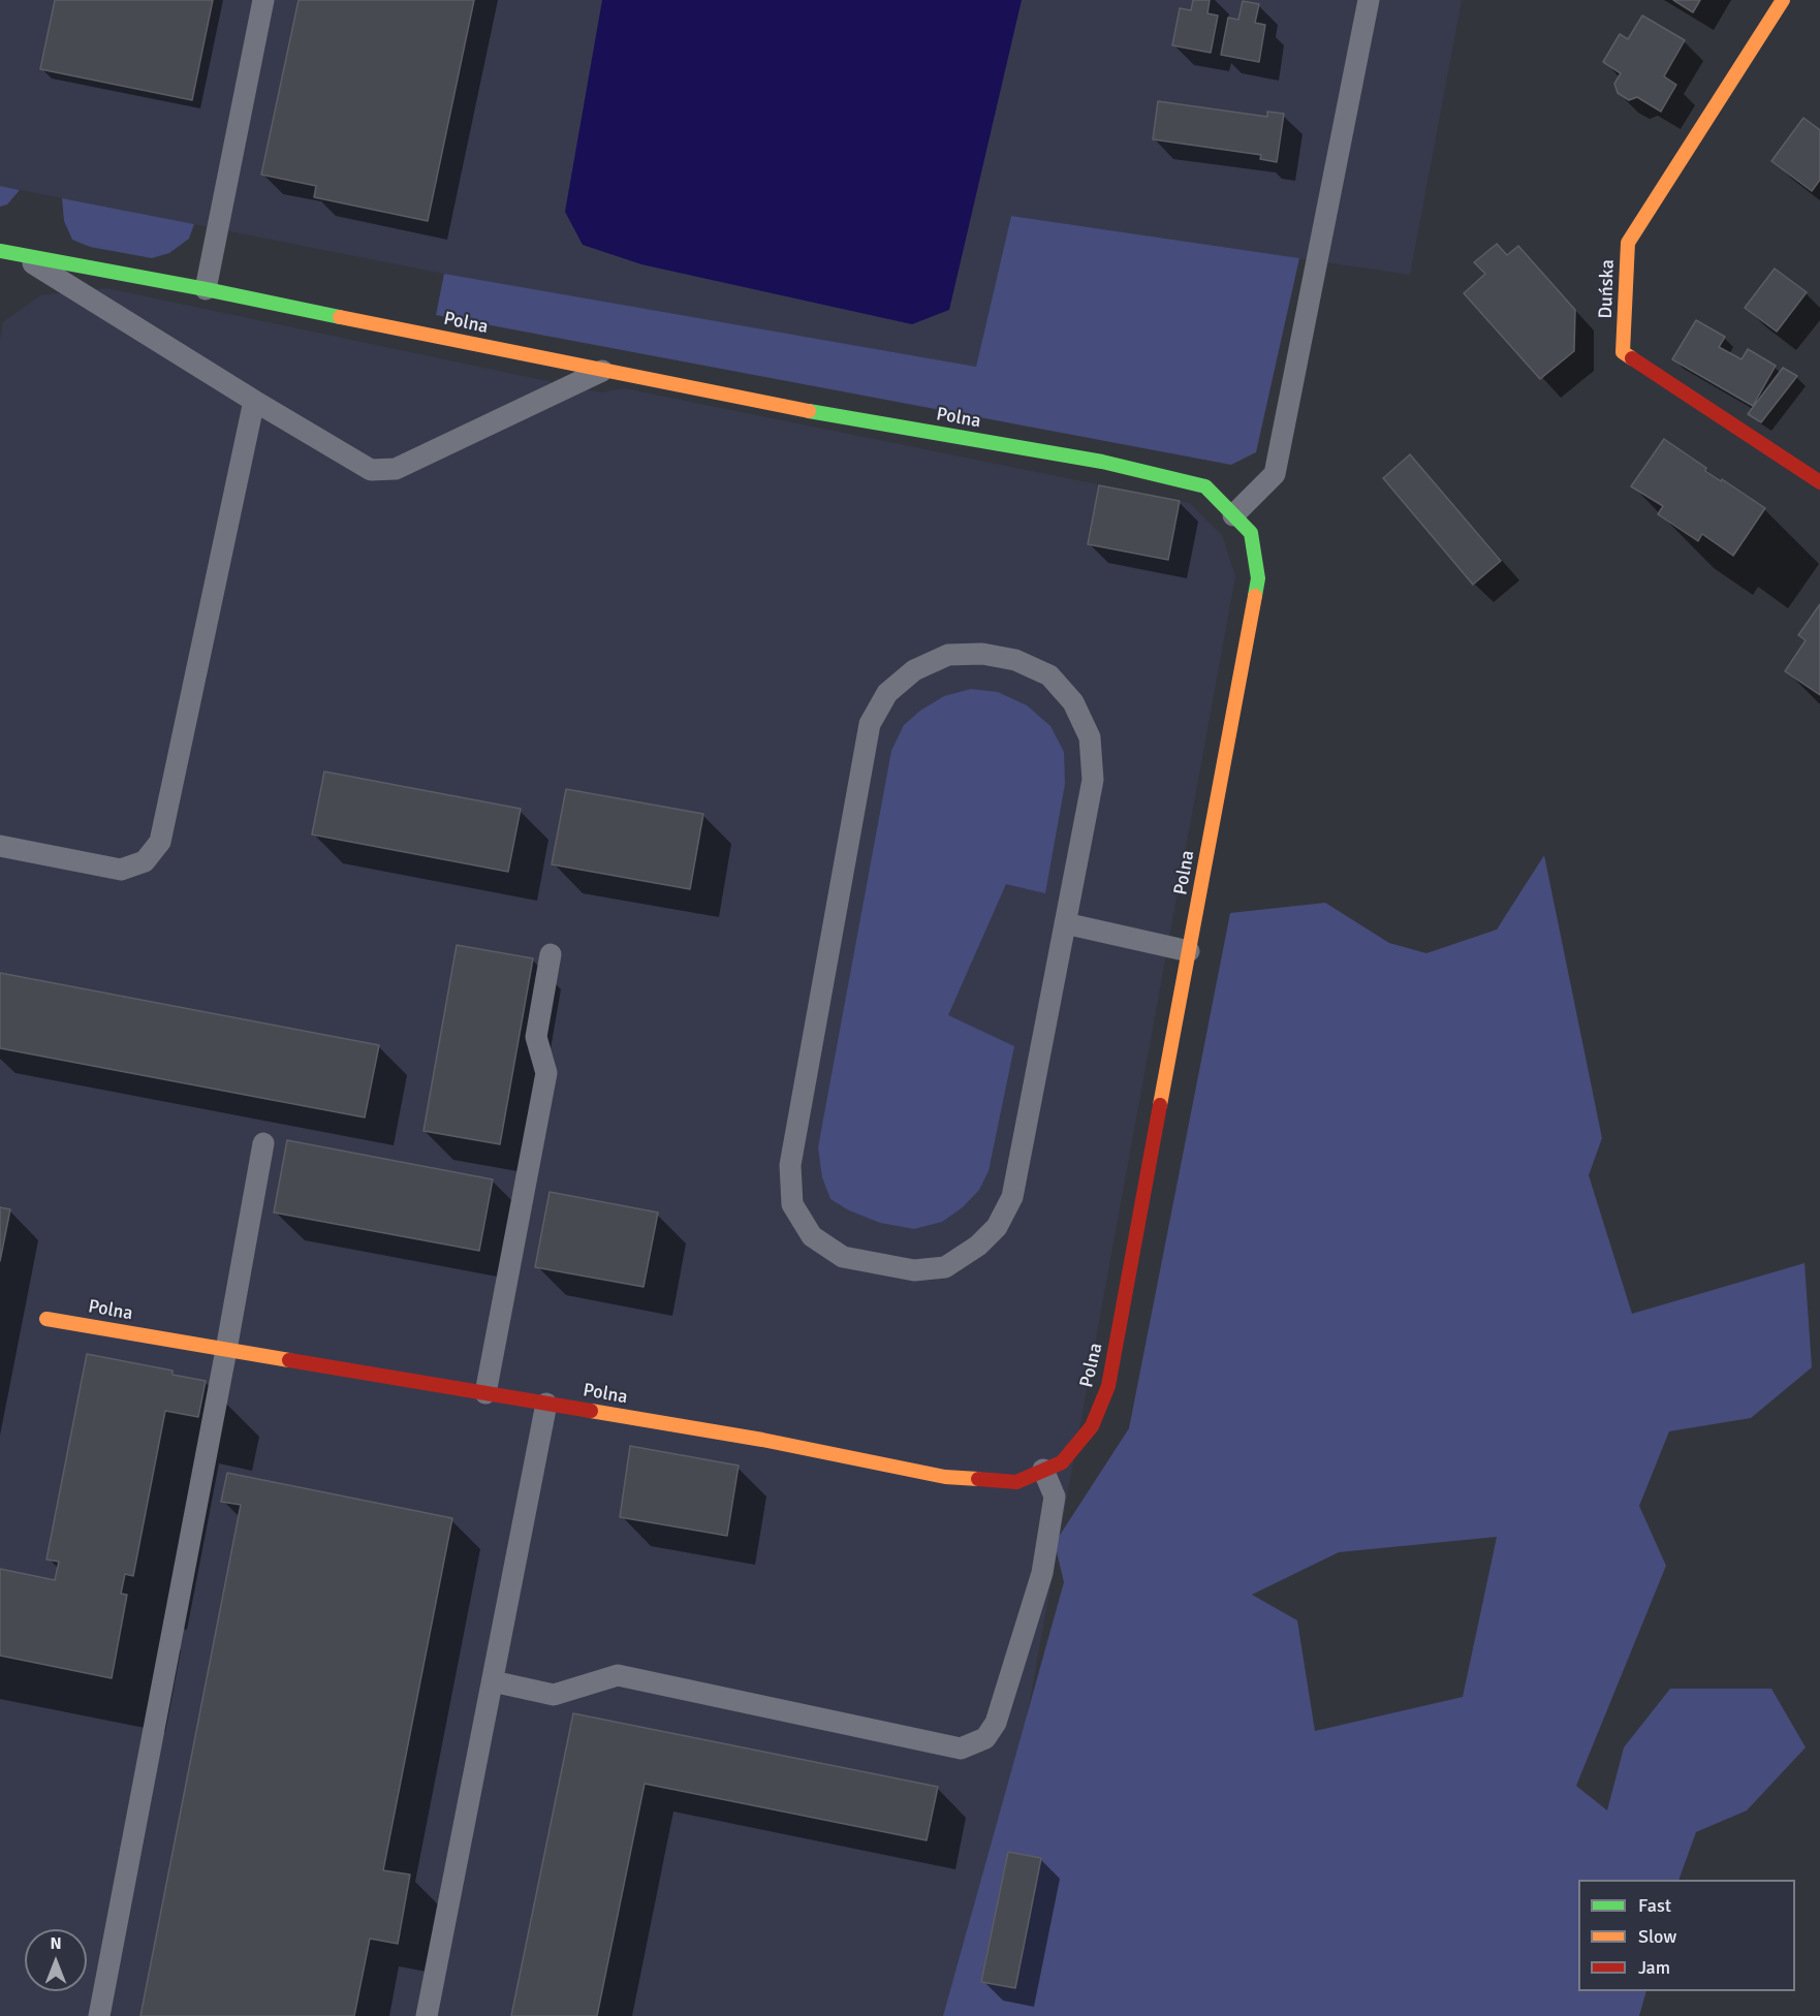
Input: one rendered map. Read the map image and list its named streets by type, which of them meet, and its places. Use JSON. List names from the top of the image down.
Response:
{
  "streets": {
    "street": ["Duńska", "Polna"]
  },
  "legend": ["Fast", "Slow", "Jam"],
  "north": "top"
}
